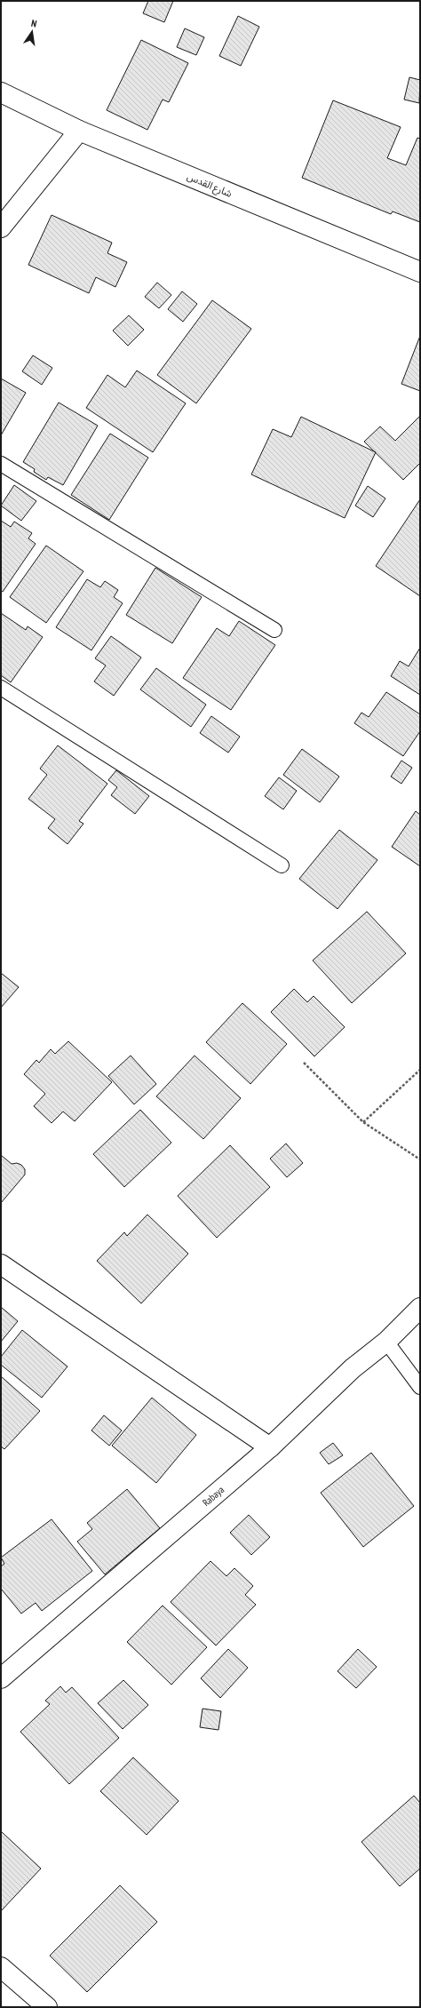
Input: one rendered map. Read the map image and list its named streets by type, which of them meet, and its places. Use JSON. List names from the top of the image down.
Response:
{
  "streets": {
    "street": ["شارع القدس", "Rabaya"]
  },
  "north": "top"
}
